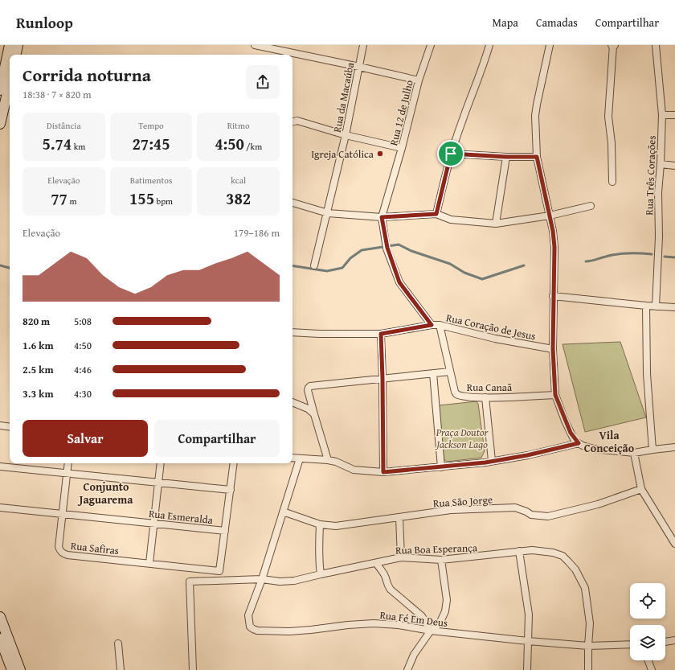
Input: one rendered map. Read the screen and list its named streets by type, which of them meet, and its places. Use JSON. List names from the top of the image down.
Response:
{
  "streets": {
    "street": [
      "Rua da Macaúba",
      "Rua 12 de Julho",
      "Rua Três Corações",
      "Rua Coração de Jesus",
      "Rua Canaã",
      "Rua São Jorge",
      "Rua Esmeralda",
      "Rua Safiras",
      "Rua Boa Esperança",
      "Rua Fé Em Deus"
    ]
  },
  "crossings": [
    ["Rua 12 de Julho", "Rua Coração de Jesus"],
    ["Rua Coração de Jesus", "Rua Canaã"],
    ["Rua Esmeralda", "Rua Safiras"],
    ["Rua Boa Esperança", "Rua Fé Em Deus"]
  ],
  "districts": ["Vila Conceição", "Conjunto Jaguarema"],
  "parks": ["Praça Doutor Jackson Lago"],
  "places": ["Igreja Católica"],
  "page": {
    "header": "Runloop",
    "nav": ["Mapa", "Camadas", "Compartilhar"],
    "heading": ["Corrida noturna", "18:38 · 7 × 820 m"],
    "stats": [
      ["Distância", "5.74 km"],
      ["Tempo", "27:45"],
      ["Ritmo", "4:50 /km"],
      ["Elevação", "77 m"],
      ["Batimentos", "155 bpm"],
      ["kcal", "382"]
    ],
    "chart": ["Elevação", "179–186 m"],
    "list": [
      {
        "name": "820 m",
        "note": "5:08"
      },
      {
        "name": "1.6 km",
        "note": "4:50"
      },
      {
        "name": "2.5 km",
        "note": "4:46"
      },
      {
        "name": "3.3 km",
        "note": "4:30"
      }
    ],
    "buttons": ["Salvar", "Compartilhar"]
  }
}
